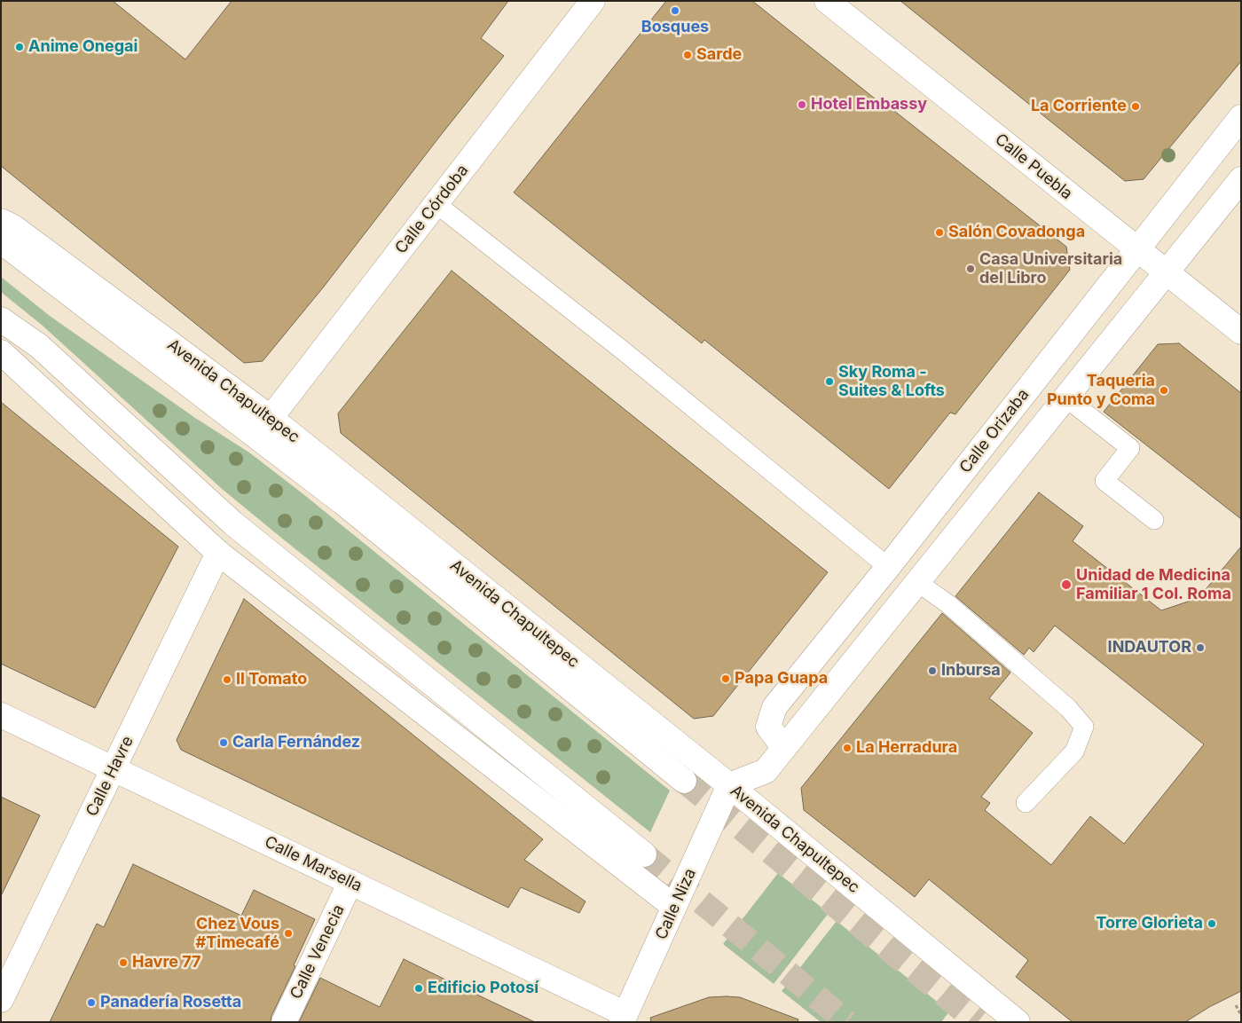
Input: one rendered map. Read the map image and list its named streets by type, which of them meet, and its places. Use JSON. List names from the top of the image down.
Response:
{
  "streets": {
    "street": [
      "Calle Puebla",
      "Calle Córdoba",
      "Avenida Chapultepec",
      "Calle Orizaba",
      "Calle Havre",
      "Calle Marsella",
      "Calle Niza",
      "Calle Venecia"
    ]
  },
  "crossings": [
    ["Calle Puebla", "Calle Orizaba"],
    ["Calle Córdoba", "Avenida Chapultepec"],
    ["Avenida Chapultepec", "Calle Niza"],
    ["Calle Havre", "Calle Marsella"],
    ["Calle Marsella", "Calle Niza"],
    ["Calle Marsella", "Calle Venecia"]
  ],
  "places": [
    "Bosques",
    "Anime Onegai",
    "Sarde",
    "Hotel Embassy",
    "La Corriente",
    "Salón Covadonga",
    "Casa Universitaria del Libro",
    "Sky Roma - Suites & Lofts",
    "Taqueria Punto y Coma",
    "Unidad de Medicina Familiar 1 Col. Roma",
    "INDAUTOR",
    "Inbursa",
    "Papa Guapa",
    "Il Tomato",
    "Carla Fernández",
    "La Herradura",
    "Torre Glorieta",
    "Chez Vous #Timecafé",
    "Havre 77",
    "Edificio Potosí",
    "Panadería Rosetta"
  ]
}
